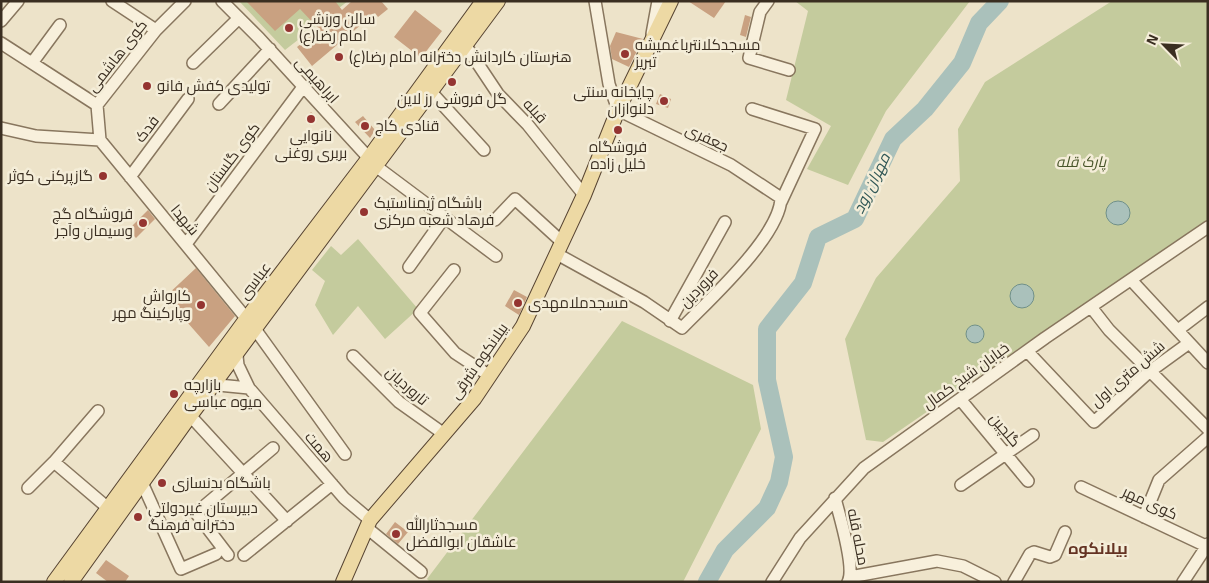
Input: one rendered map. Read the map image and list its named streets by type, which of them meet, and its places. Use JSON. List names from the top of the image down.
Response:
{
  "streets": {
    "main road": ["عباسى", "بیلانکوه شرقی"],
    "street": [
      "کوی هاشمی",
      "ابراهیمی",
      "قبله",
      "فدک",
      "جعفری",
      "کوی گلستان",
      "شهدا",
      "فروردین",
      "شش متری اول",
      "خیابان شیخ کمال",
      "تاروردیان",
      "گلچین",
      "همت",
      "کوی مهر",
      "محله قله"
    ]
  },
  "crossings": [
    ["کوی هاشمی", "شهدا"],
    ["ابراهیمی", "کوی گلستان"],
    ["ابراهیمی", "عباسى"],
    ["قبله", "عباسى"],
    ["قبله", "بیلانکوه شرقی"],
    ["فدک", "شهدا"],
    ["جعفری", "فروردین"],
    ["جعفری", "بیلانکوه شرقی"],
    ["کوی گلستان", "شهدا"],
    ["شهدا", "عباسى"],
    ["عباسى", "همت"],
    ["فروردین", "بیلانکوه شرقی"],
    ["بیلانکوه شرقی", "تاروردیان"],
    ["بیلانکوه شرقی", "همت"],
    ["شش متری اول", "خیابان شیخ کمال"],
    ["خیابان شیخ کمال", "گلچین"],
    ["خیابان شیخ کمال", "محله قله"]
  ],
  "districts": ["بیلانکوه"],
  "water": ["مهران رود"],
  "parks": ["پارک قله"],
  "places": [
    "سالن ورزشی امام رضا(ع)",
    "مسجدکلانترباغمیشه تبریز",
    "هنرستان کاردانش دخترانه امام رضا(ع)",
    "گل فروشی رز لاین",
    "تولیدی کفش فانو",
    "چایخانه سنتی دلنوازان",
    "نانوایی بربری روغنی",
    "قنادی کاج",
    "فروشگاه خلیل زاده",
    "گازپرکنی کوثر",
    "باشگاه ژیمناستیک فرهاد شعبه مرکزی",
    "فروشگاه گچ وسیمان وآجر",
    "مسجدملامهدی",
    "کارواش وپارکینگ مهر",
    "بازارچه میوه عباسی",
    "باشگاه بدنسازی",
    "دبیرستان غیردولتی دخترانه فرهنگ",
    "مسجدثارالله عاشقان ابوالفضل"
  ],
  "north": "top left"
}
